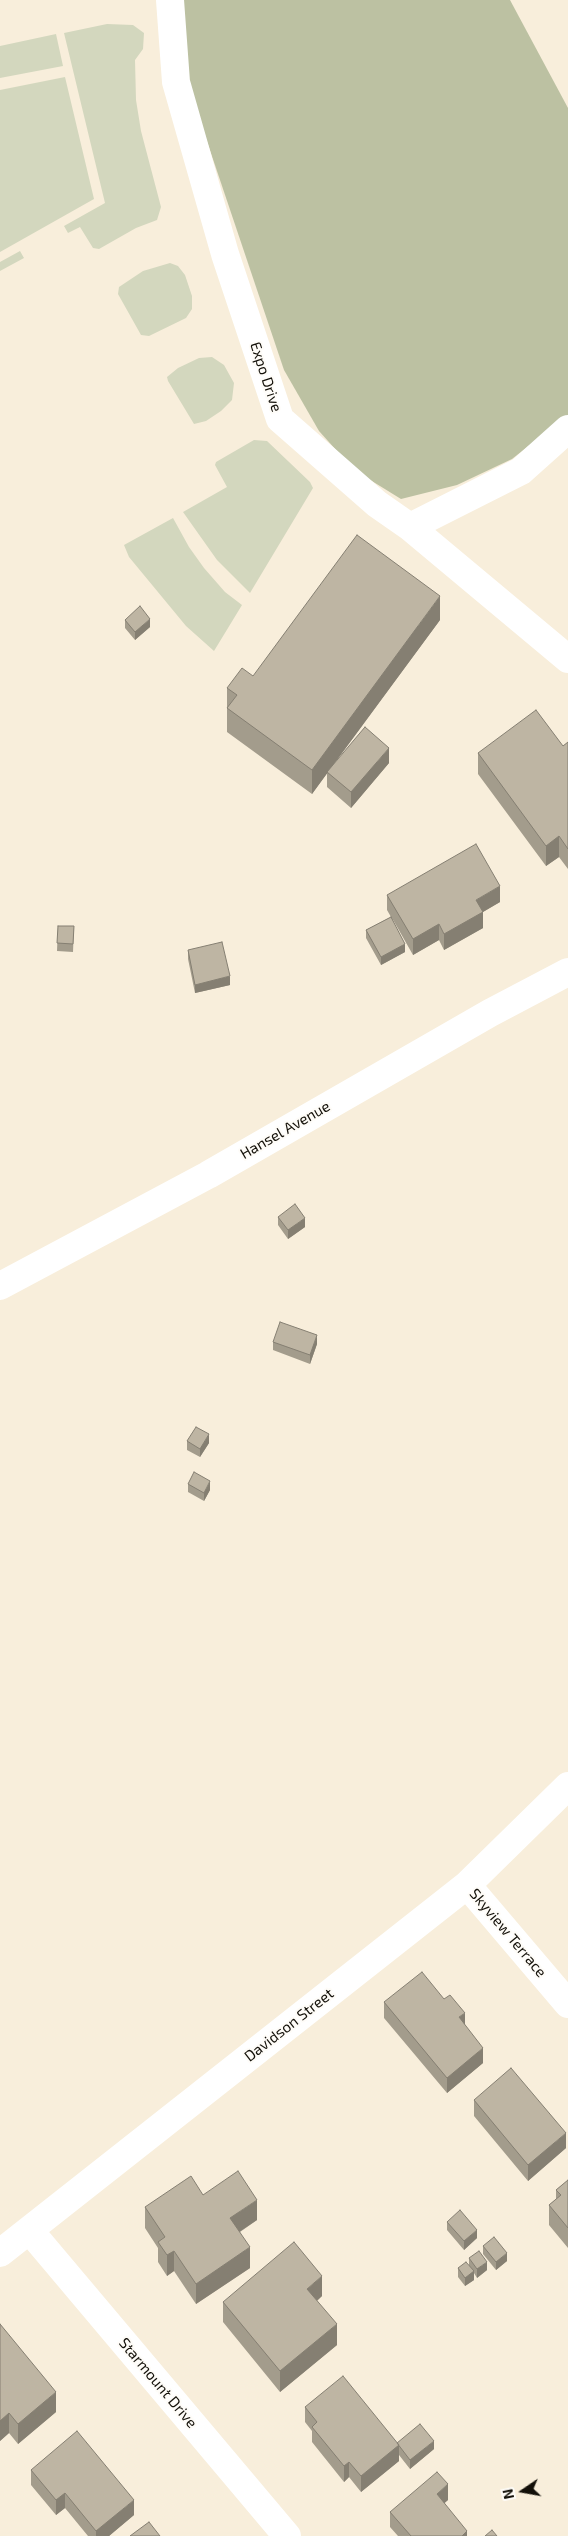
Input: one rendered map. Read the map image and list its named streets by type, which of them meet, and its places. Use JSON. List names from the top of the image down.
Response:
{
  "streets": {
    "street": [
      "Expo Drive",
      "Hansel Avenue",
      "Skyview Terrace",
      "Davidson Street",
      "Starmount Drive"
    ]
  },
  "crossings": [
    ["Skyview Terrace", "Davidson Street"],
    ["Davidson Street", "Starmount Drive"]
  ],
  "north": "left"
}
